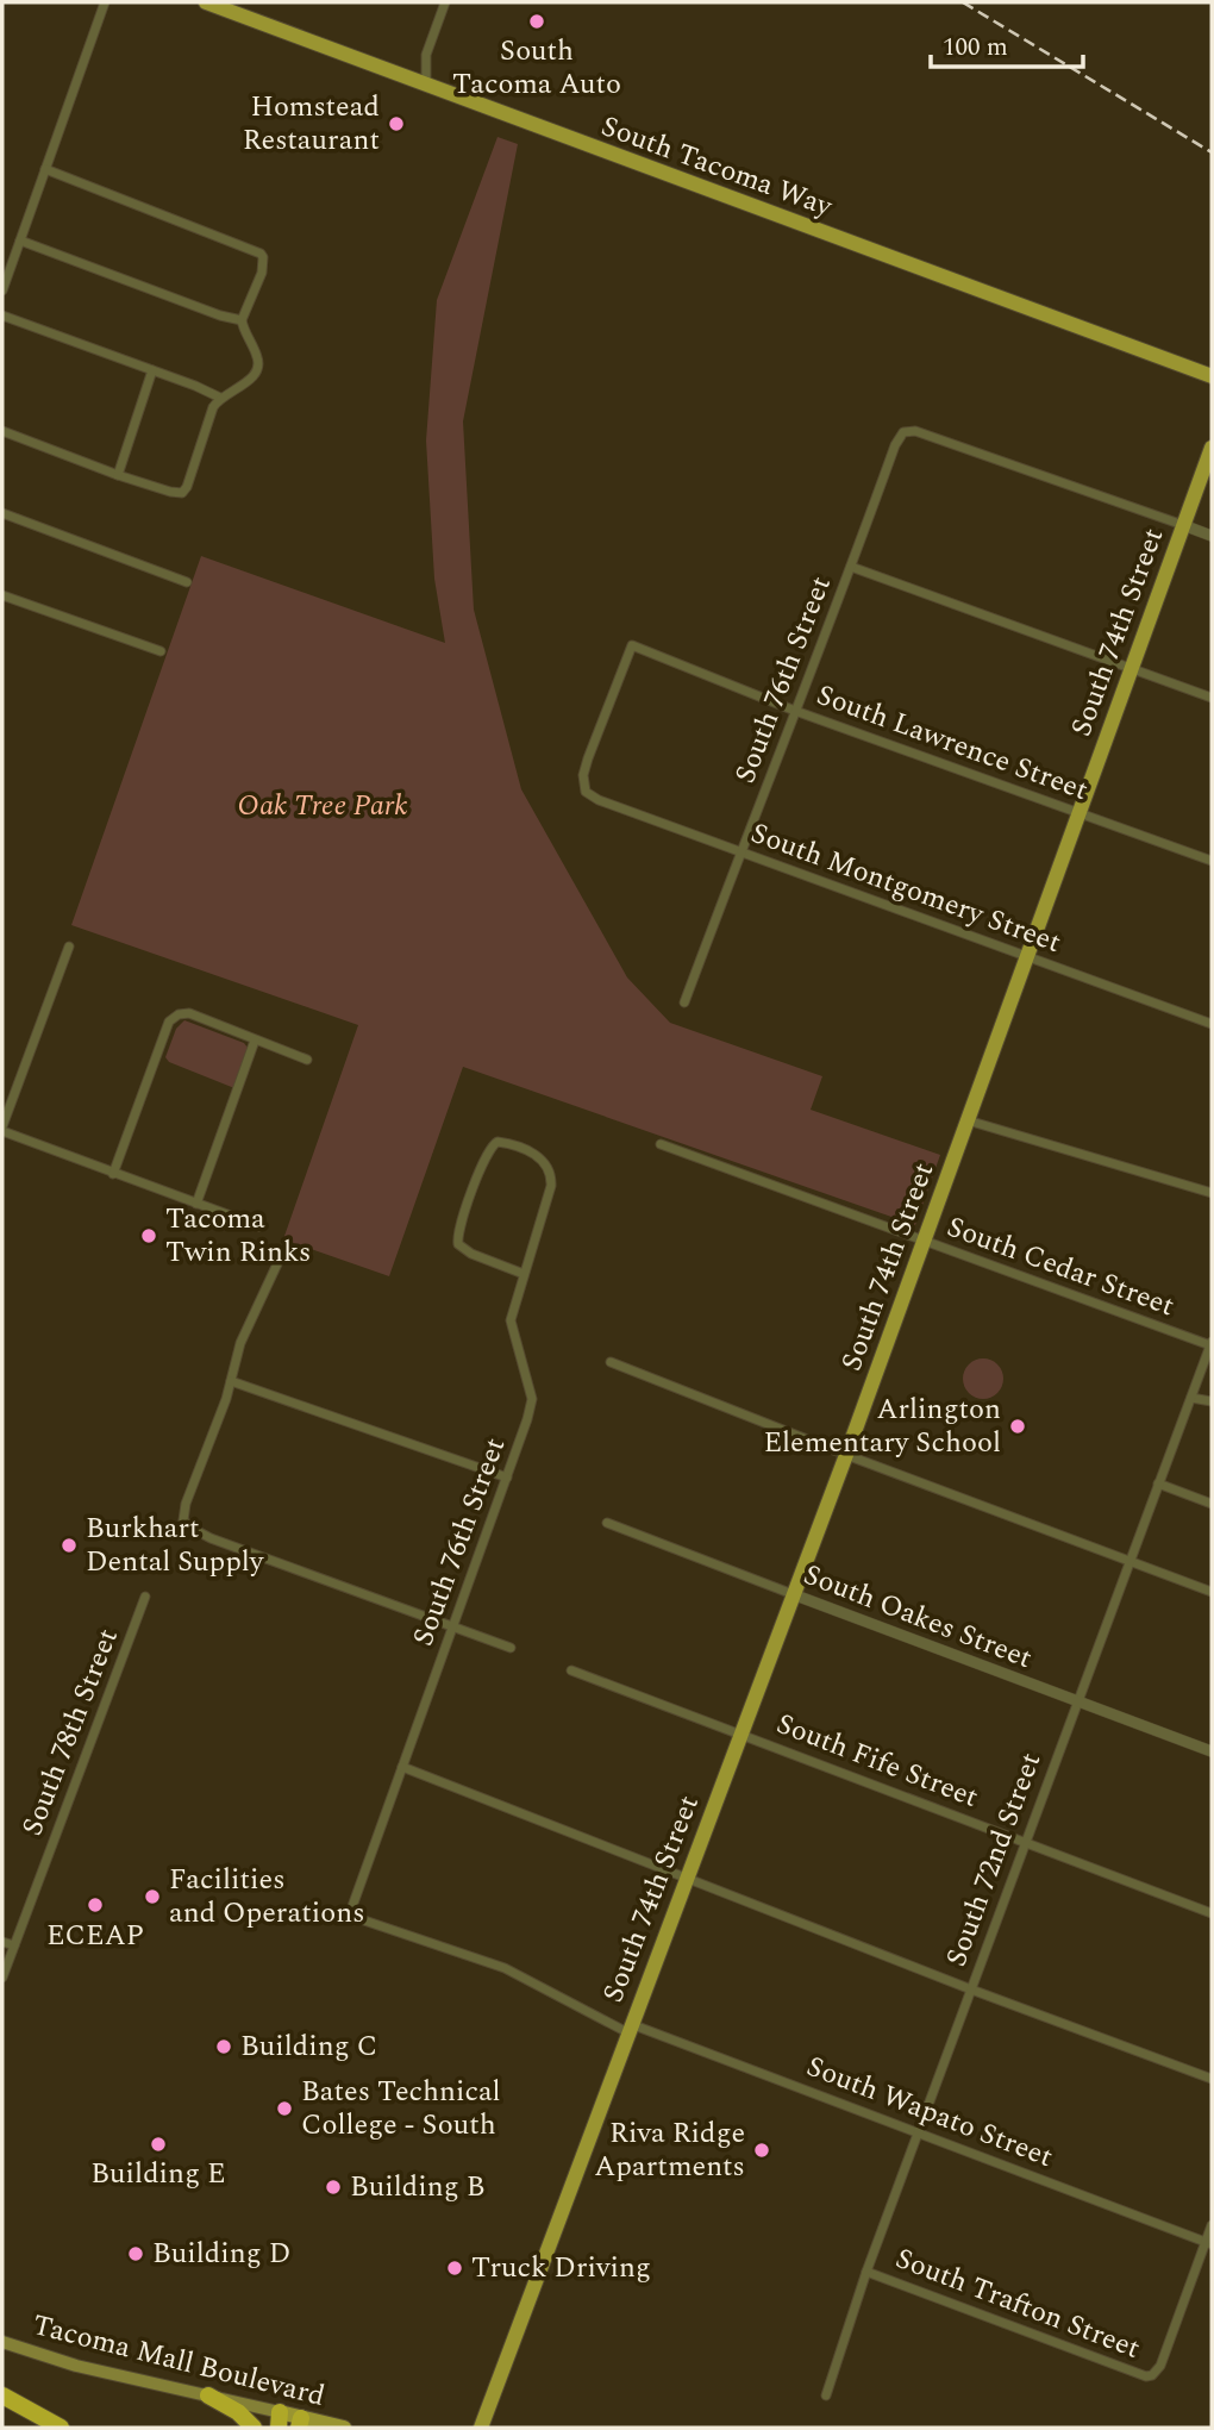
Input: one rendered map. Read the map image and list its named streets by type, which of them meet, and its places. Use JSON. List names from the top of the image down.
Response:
{
  "streets": {
    "main road": ["South Tacoma Way", "South 74th Street", "Tacoma Mall Boulevard"],
    "street": [
      "South 76th Street",
      "South Lawrence Street",
      "South Montgomery Street",
      "South Cedar Street",
      "South Oakes Street",
      "South 78th Street",
      "South Fife Street",
      "South 72nd Street",
      "South Wapato Street",
      "South Trafton Street"
    ]
  },
  "crossings": [
    ["South 74th Street", "South 76th Street"],
    ["South 74th Street", "South Lawrence Street"],
    ["South 74th Street", "South Montgomery Street"],
    ["South 74th Street", "South Cedar Street"],
    ["South 74th Street", "South Oakes Street"],
    ["South 74th Street", "South Fife Street"],
    ["South 74th Street", "South Wapato Street"],
    ["South 76th Street", "South Lawrence Street"],
    ["South 76th Street", "South Montgomery Street"],
    ["South 76th Street", "South Wapato Street"],
    ["South Lawrence Street", "South Montgomery Street"],
    ["South Cedar Street", "South 72nd Street"],
    ["South Oakes Street", "South 72nd Street"],
    ["South Fife Street", "South 72nd Street"],
    ["South 72nd Street", "South Wapato Street"],
    ["South 72nd Street", "South Trafton Street"],
    ["South Wapato Street", "South Trafton Street"]
  ],
  "parks": ["Oak Tree Park"],
  "places": [
    "South Tacoma Auto",
    "Homstead Restaurant",
    "Tacoma Twin Rinks",
    "Arlington Elementary School",
    "Burkhart Dental Supply",
    "Facilities and Operations",
    "ECEAP",
    "Building C",
    "Bates Technical College - South",
    "Building E",
    "Riva Ridge Apartments",
    "Building B",
    "Building D",
    "Truck Driving"
  ],
  "scale_bar": "100 m"
}
